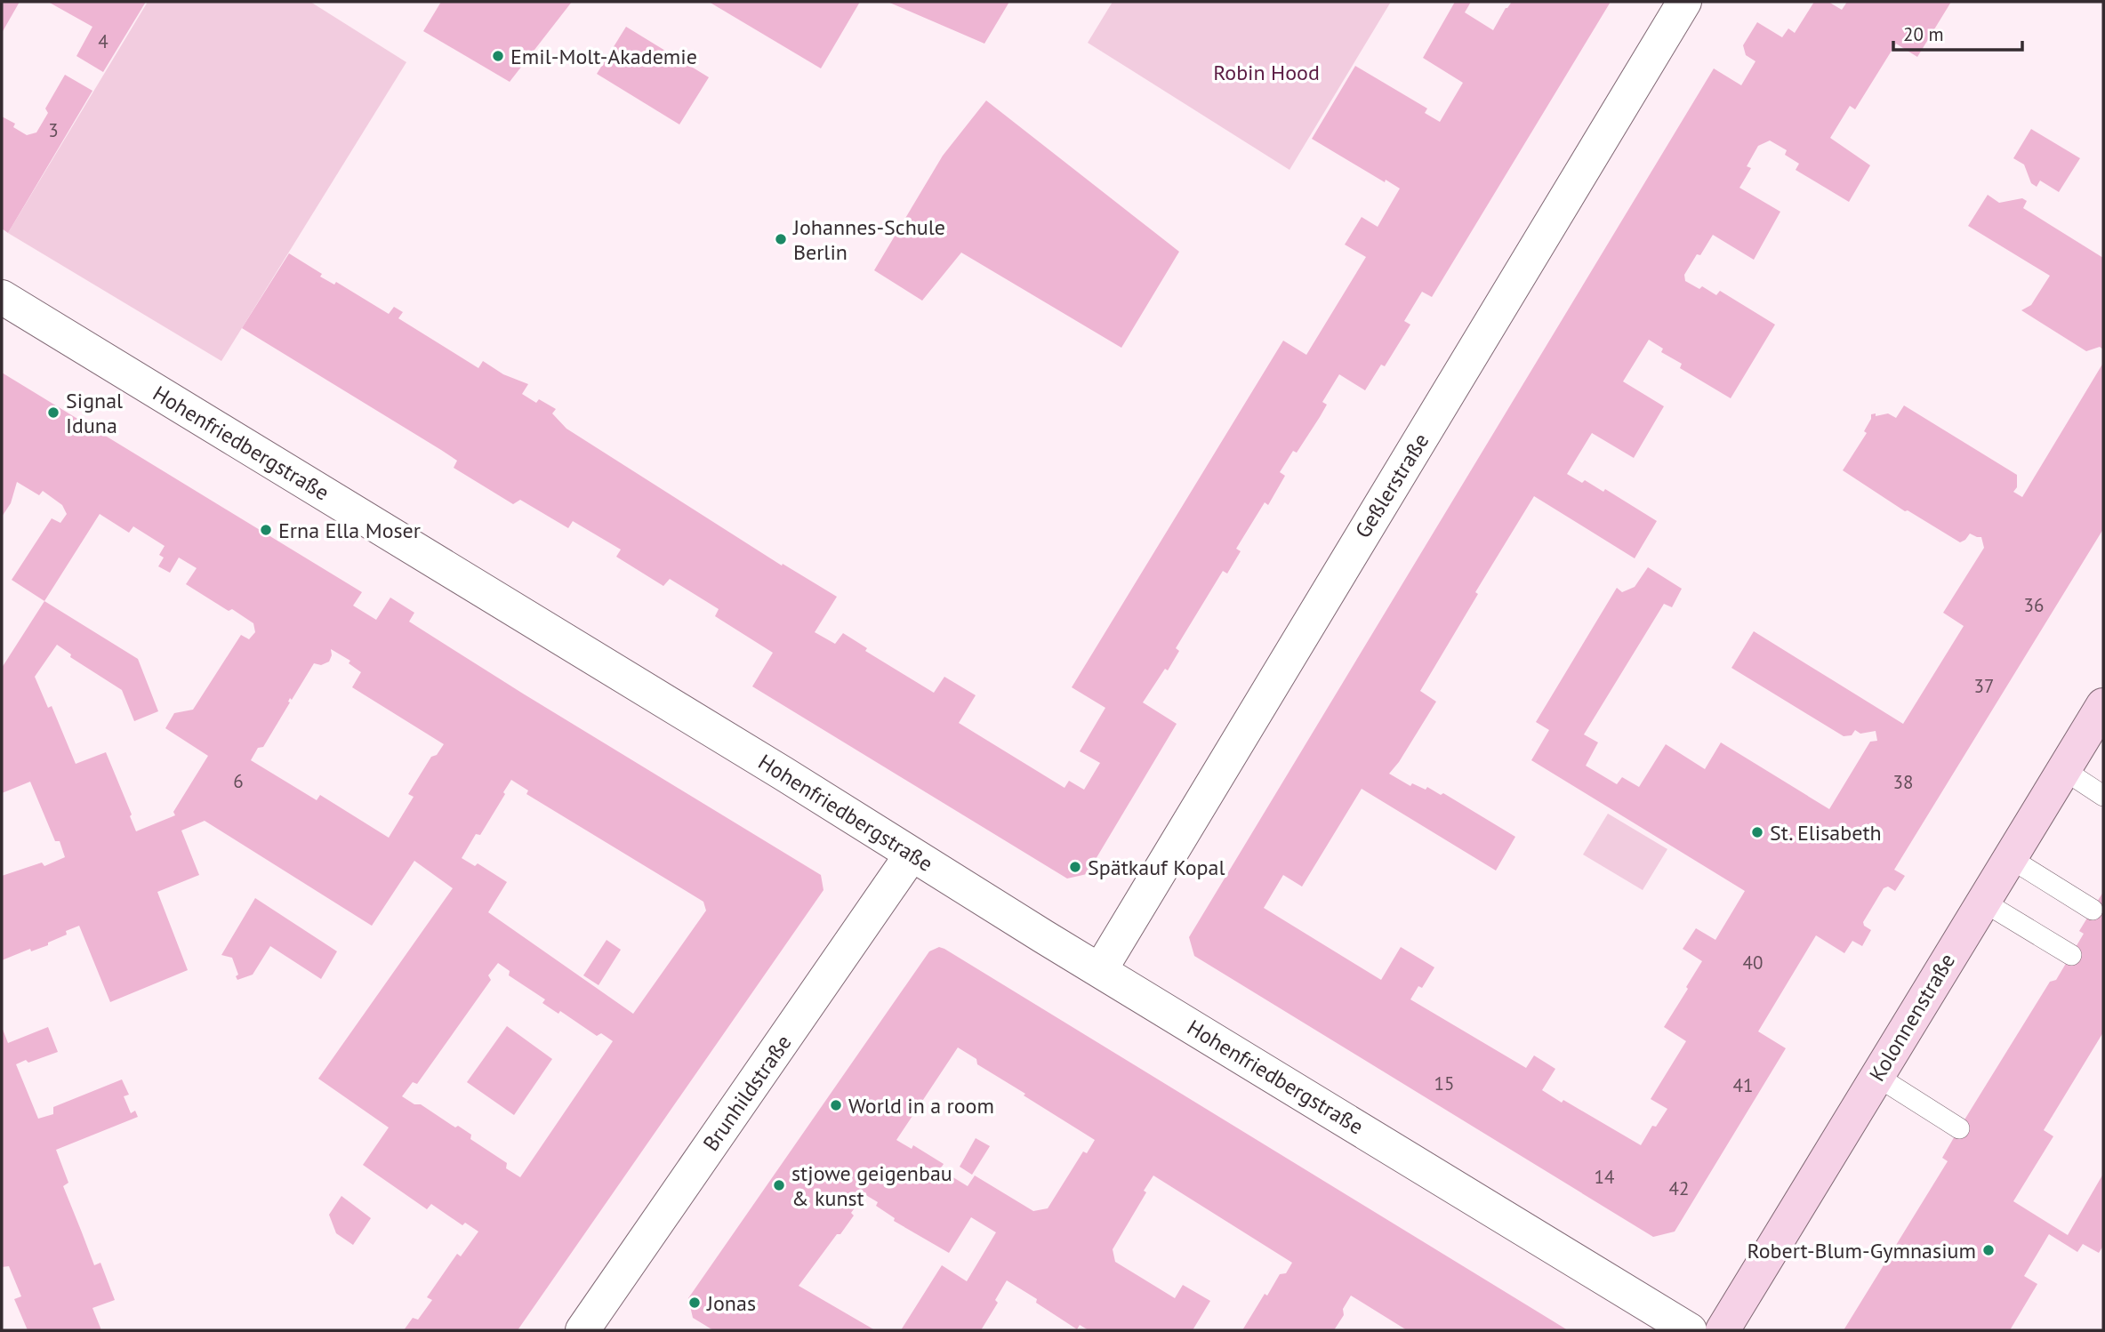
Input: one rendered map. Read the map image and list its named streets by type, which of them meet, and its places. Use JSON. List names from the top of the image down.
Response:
{
  "streets": {
    "main road": ["Kolonnenstraße"],
    "street": ["Hohenfriedbergstraße", "Geßlerstraße", "Brunhildstraße"]
  },
  "crossings": [
    ["Hohenfriedbergstraße", "Geßlerstraße"],
    ["Hohenfriedbergstraße", "Brunhildstraße"]
  ],
  "parks": ["Robin Hood"],
  "places": [
    "Emil-Molt-Akademie",
    "Johannes-Schule Berlin",
    "Signal Iduna",
    "Erna Ella Moser",
    "St. Elisabeth",
    "Spätkauf Kopal",
    "World in a room",
    "stjowe geigenbau & kunst",
    "Robert-Blum-Gymnasium",
    "Jonas"
  ],
  "house_numbers": [
    "4",
    "3",
    "36",
    "37",
    "6",
    "38",
    "40",
    "15",
    "41",
    "14",
    "42"
  ],
  "scale_bar": "20 m"
}
